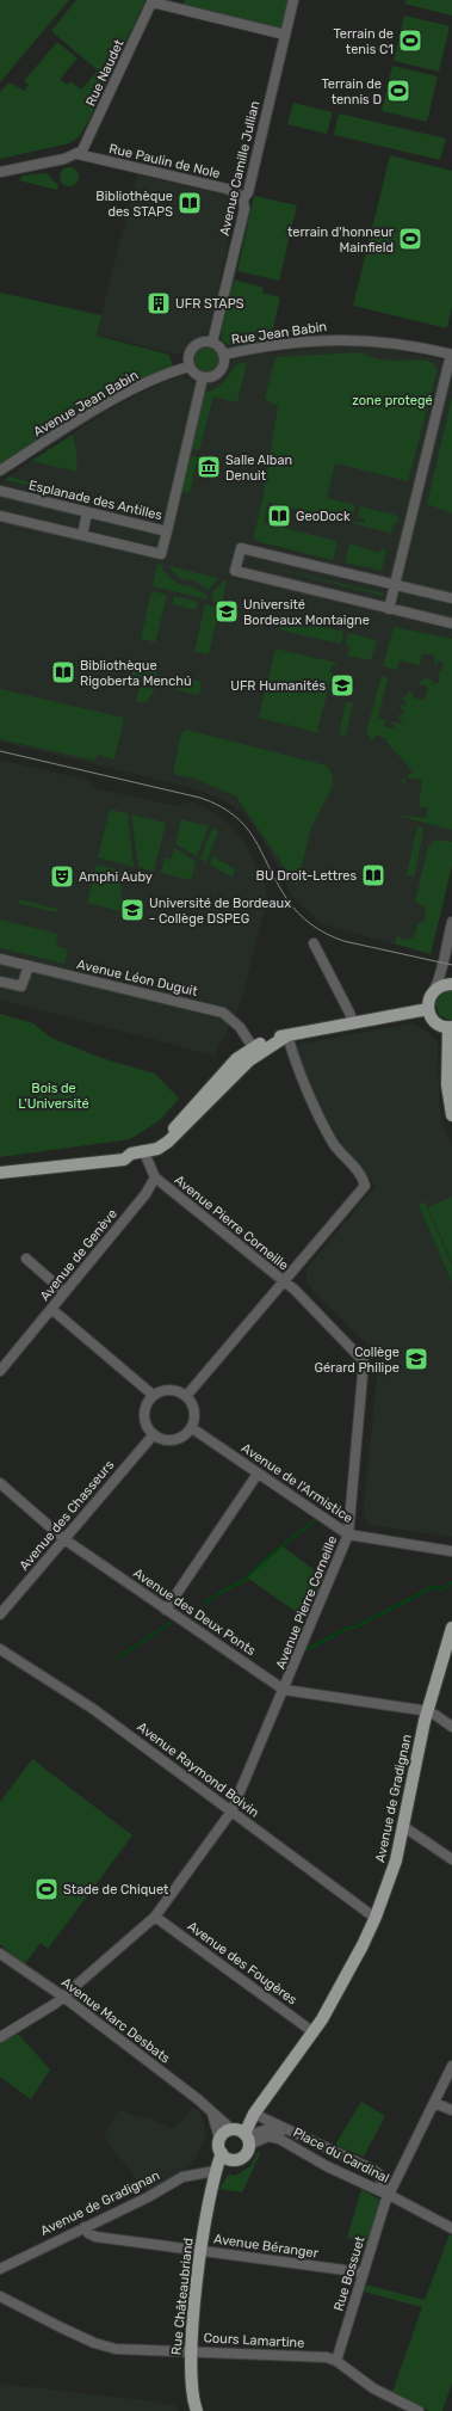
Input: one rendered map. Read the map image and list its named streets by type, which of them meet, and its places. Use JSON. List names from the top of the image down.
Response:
{
  "streets": {
    "main road": ["Avenue de Gradignan", "Rue Châteaubriand"],
    "street": [
      "Rue Naudet",
      "Rue Paulin de Nole",
      "Avenue Camille Jullian",
      "Rue Jean Babin",
      "Avenue Jean Babin",
      "Esplanade des Antilles",
      "Avenue Léon Duguit",
      "Avenue Pierre Corneille",
      "Avenue de Genève",
      "Avenue de l'Armistice",
      "Avenue des Chasseurs",
      "Avenue des Deux Ponts",
      "Avenue Raymond Boivin",
      "Avenue des Fougères",
      "Avenue Marc Desbats",
      "Place du Cardinal",
      "Avenue Béranger",
      "Rue Bossuet",
      "Cours Lamartine"
    ]
  },
  "crossings": [
    ["Rue Naudet", "Rue Paulin de Nole"],
    ["Rue Paulin de Nole", "Avenue Camille Jullian"],
    ["Avenue Camille Jullian", "Rue Jean Babin"],
    ["Avenue Camille Jullian", "Avenue Jean Babin"],
    ["Rue Jean Babin", "Avenue Jean Babin"],
    ["Avenue Pierre Corneille", "Avenue de Genève"],
    ["Avenue Pierre Corneille", "Avenue de l'Armistice"],
    ["Avenue Pierre Corneille", "Avenue des Deux Ponts"],
    ["Avenue Pierre Corneille", "Avenue Raymond Boivin"],
    ["Avenue Pierre Corneille", "Avenue des Fougères"],
    ["Avenue Pierre Corneille", "Avenue Marc Desbats"],
    ["Avenue de l'Armistice", "Avenue des Chasseurs"],
    ["Avenue des Chasseurs", "Avenue des Deux Ponts"],
    ["Avenue des Deux Ponts", "Avenue de Gradignan"],
    ["Avenue Raymond Boivin", "Avenue de Gradignan"],
    ["Avenue de Gradignan", "Avenue des Fougères"],
    ["Avenue de Gradignan", "Avenue Marc Desbats"],
    ["Avenue de Gradignan", "Place du Cardinal"],
    ["Avenue de Gradignan", "Avenue Béranger"],
    ["Avenue de Gradignan", "Rue Châteaubriand"],
    ["Avenue Marc Desbats", "Place du Cardinal"],
    ["Place du Cardinal", "Rue Bossuet"],
    ["Avenue Béranger", "Rue Bossuet"],
    ["Avenue Béranger", "Rue Châteaubriand"],
    ["Rue Bossuet", "Cours Lamartine"],
    ["Rue Châteaubriand", "Cours Lamartine"]
  ],
  "parks": ["zone protegé", "Bois de L'Université"],
  "places": {
    "sports": [
      "Terrain de tenis C1",
      "Terrain de tennis D",
      "terrain d'honneur Mainfield",
      "Stade de Chiquet"
    ],
    "library": [
      "Bibliothèque des STAPS",
      "GeoDock",
      "Bibliothèque Rigoberta Menchú",
      "BU Droit-Lettres"
    ],
    "building": ["UFR STAPS"],
    "museum": ["Salle Alban Denuit"],
    "school or university": [
      "Université Bordeaux Montaigne",
      "UFR Humanités",
      "Université de Bordeaux - Collège DSPEG",
      "Collège Gérard Philipe"
    ],
    "theatre": ["Amphi Auby"]
  }
}
